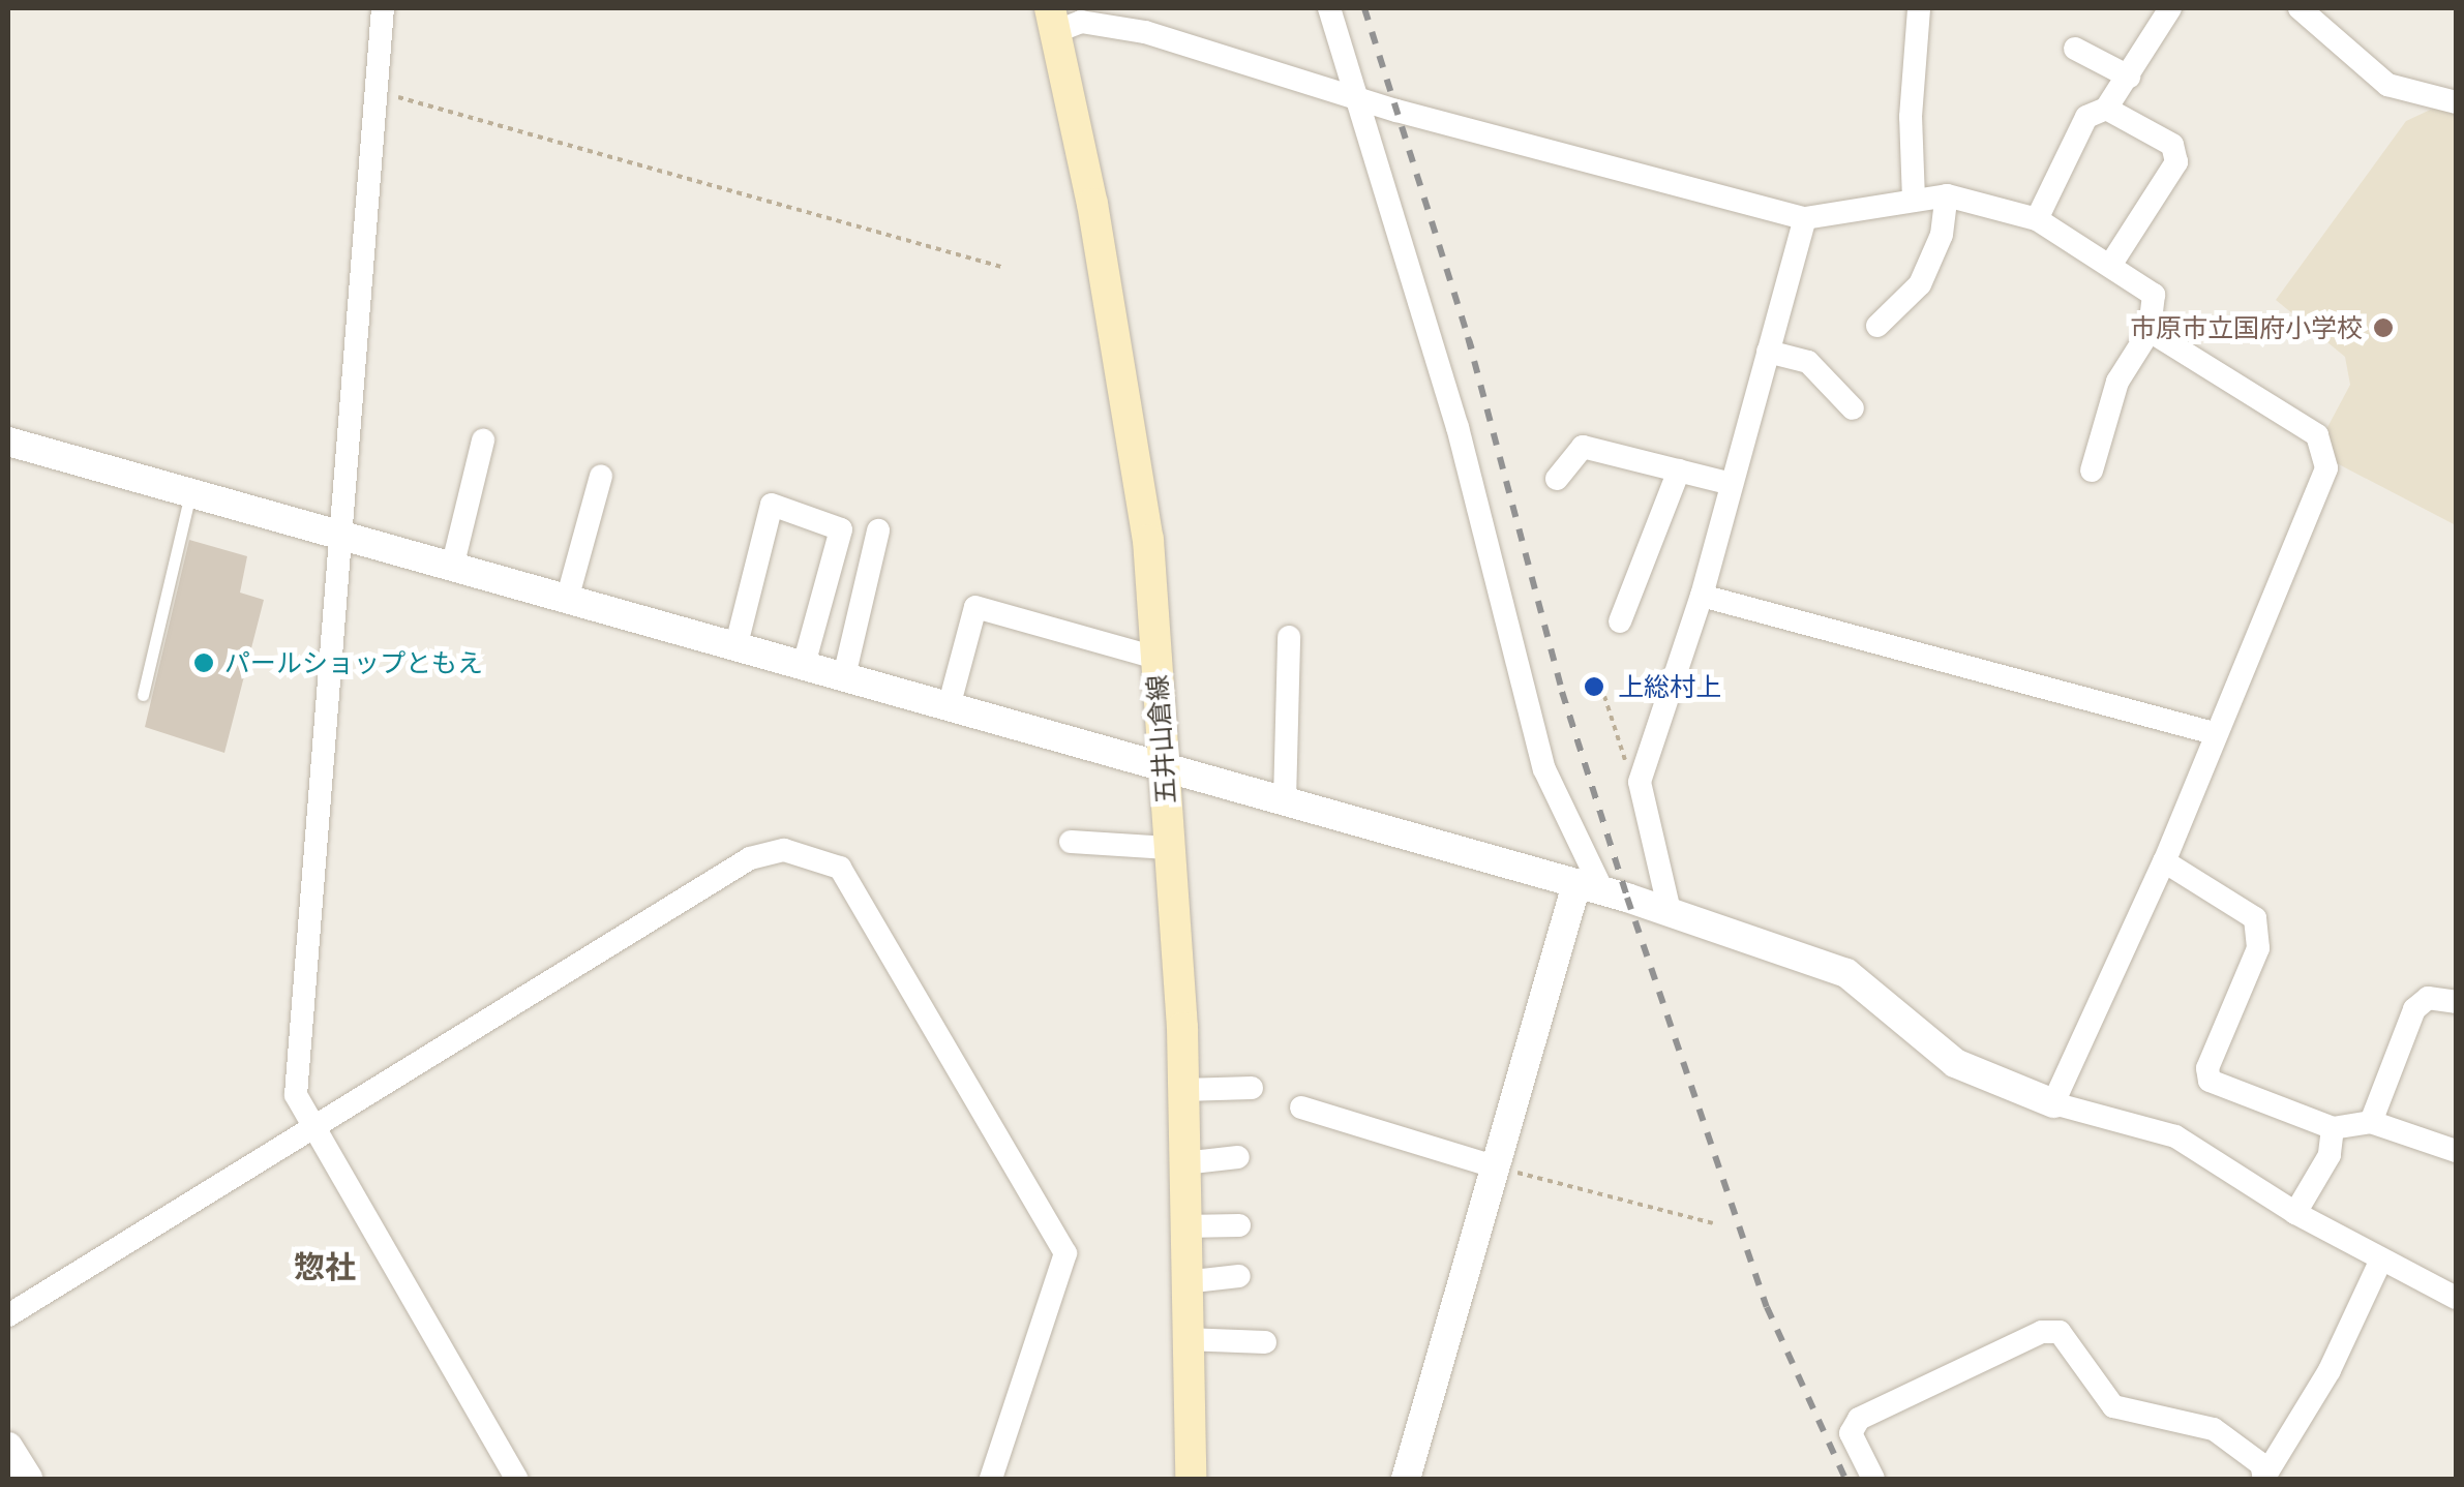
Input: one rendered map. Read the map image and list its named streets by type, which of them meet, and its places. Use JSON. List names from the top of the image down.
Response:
{
  "streets": {
    "main road": ["五井山倉線"]
  },
  "districts": ["惣社"],
  "places": ["市原市立国府小学校", "パールショップともえ", "上総村上"]
}
